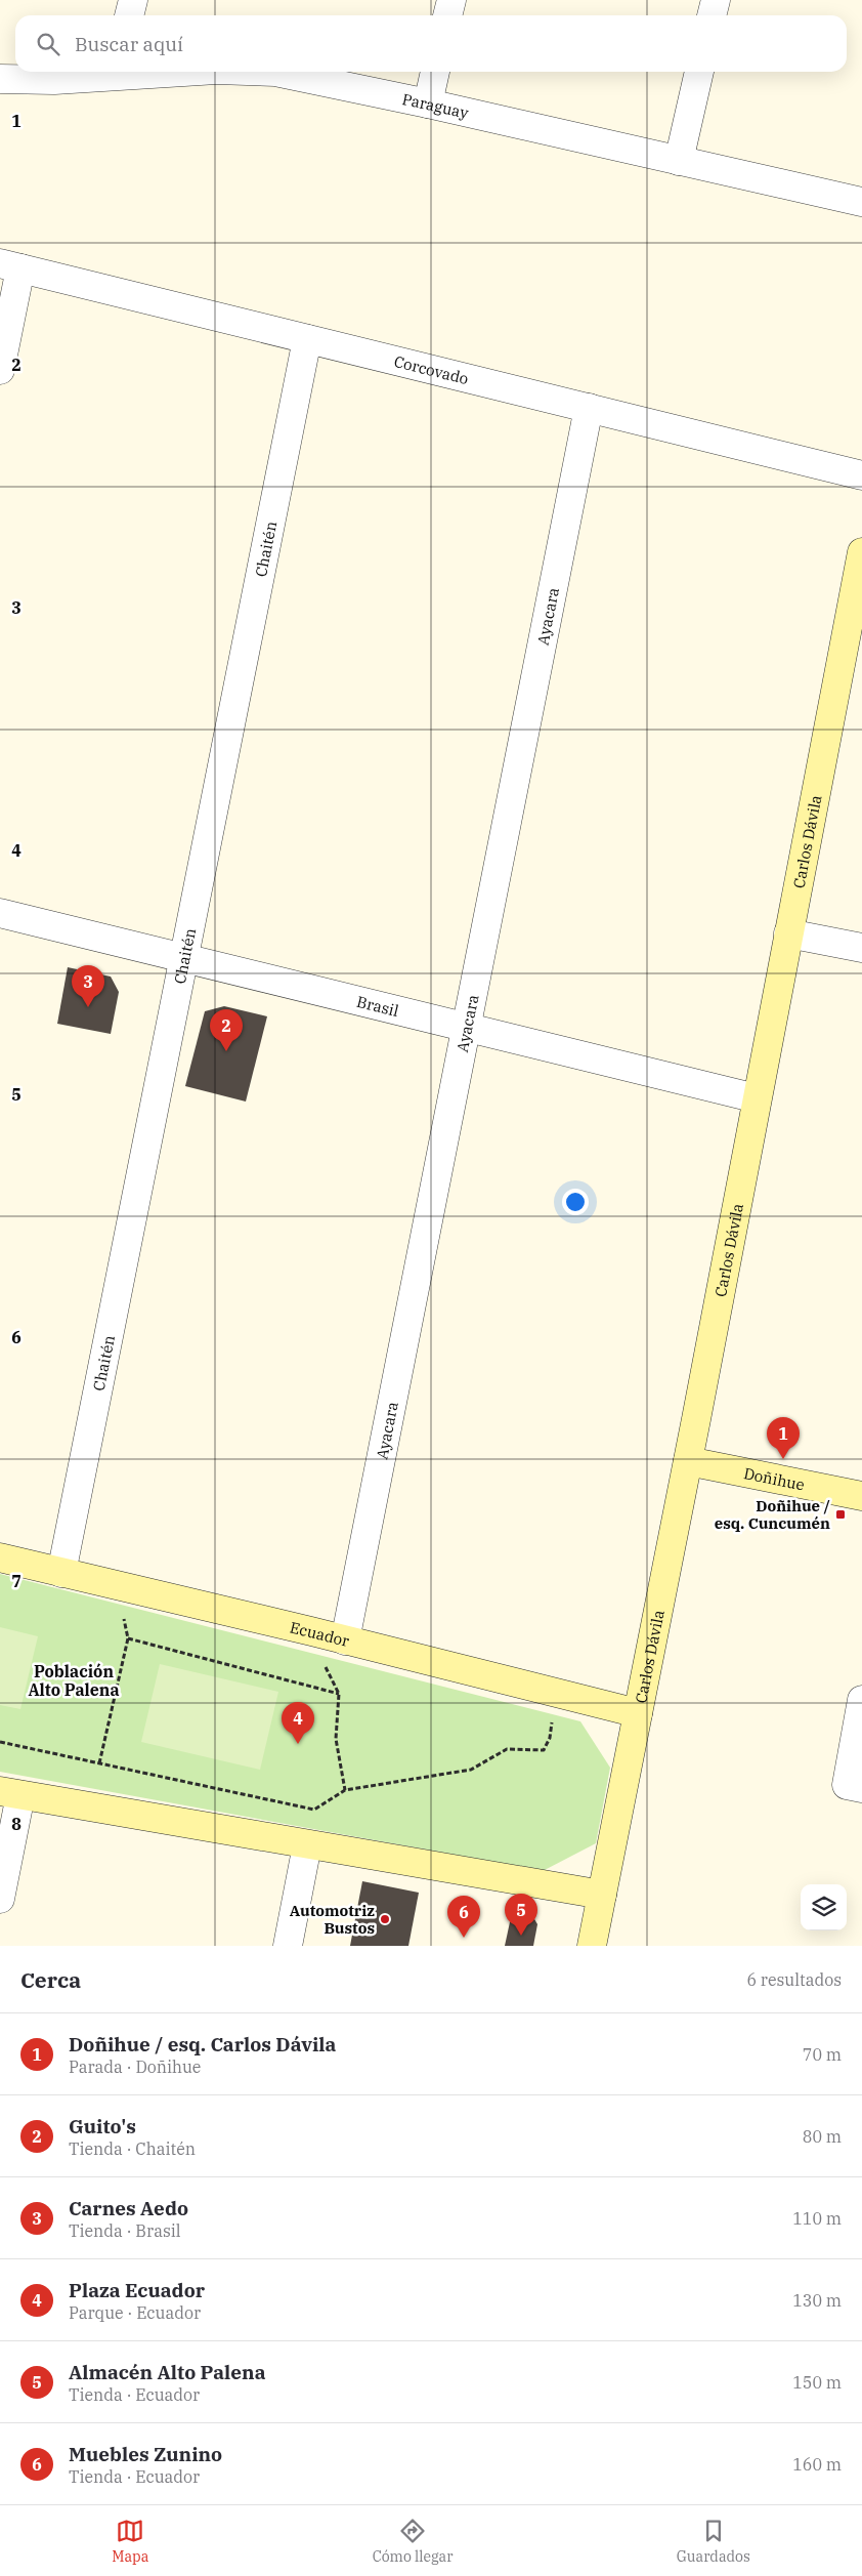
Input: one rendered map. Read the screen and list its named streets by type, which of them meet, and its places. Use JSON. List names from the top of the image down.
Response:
{
  "streets": {
    "street": [
      "Paraguay",
      "Corcovado",
      "Chaitén",
      "Ayacara",
      "Carlos Dávila",
      "Brasil",
      "Doñihue",
      "Ecuador"
    ]
  },
  "crossings": [
    ["Corcovado", "Chaitén"],
    ["Corcovado", "Ayacara"],
    ["Chaitén", "Brasil"],
    ["Chaitén", "Ecuador"],
    ["Ayacara", "Brasil"],
    ["Ayacara", "Ecuador"],
    ["Carlos Dávila", "Brasil"],
    ["Carlos Dávila", "Doñihue"],
    ["Carlos Dávila", "Ecuador"]
  ],
  "districts": ["Población Alto Palena"],
  "places": {
    "transit": ["Doñihue / esq. Cuncumén"],
    "other": ["Automotriz Bustos"]
  },
  "page": {
    "search": "Buscar aquí",
    "pins": [
      "3",
      "2",
      "1",
      "4",
      "5",
      "6"
    ],
    "heading": ["Cerca", "6 resultados"],
    "list": [
      {
        "mark": "1",
        "name": "Doñihue / esq. Carlos Dávila",
        "note": "Parada · Doñihue",
        "value": "70 m"
      },
      {
        "mark": "2",
        "name": "Guito's",
        "note": "Tienda · Chaitén",
        "value": "80 m"
      },
      {
        "mark": "3",
        "name": "Carnes Aedo",
        "note": "Tienda · Brasil",
        "value": "110 m"
      },
      {
        "mark": "4",
        "name": "Plaza Ecuador",
        "note": "Parque · Ecuador",
        "value": "130 m"
      },
      {
        "mark": "5",
        "name": "Almacén Alto Palena",
        "note": "Tienda · Ecuador",
        "value": "150 m"
      },
      {
        "mark": "6",
        "name": "Muebles Zunino",
        "note": "Tienda · Ecuador",
        "value": "160 m"
      }
    ],
    "nav": ["Mapa", "Cómo llegar", "Guardados"]
  },
  "grid": {
    "rows": [
      "1",
      "2",
      "3",
      "4",
      "5",
      "6",
      "7",
      "8"
    ]
  }
}
